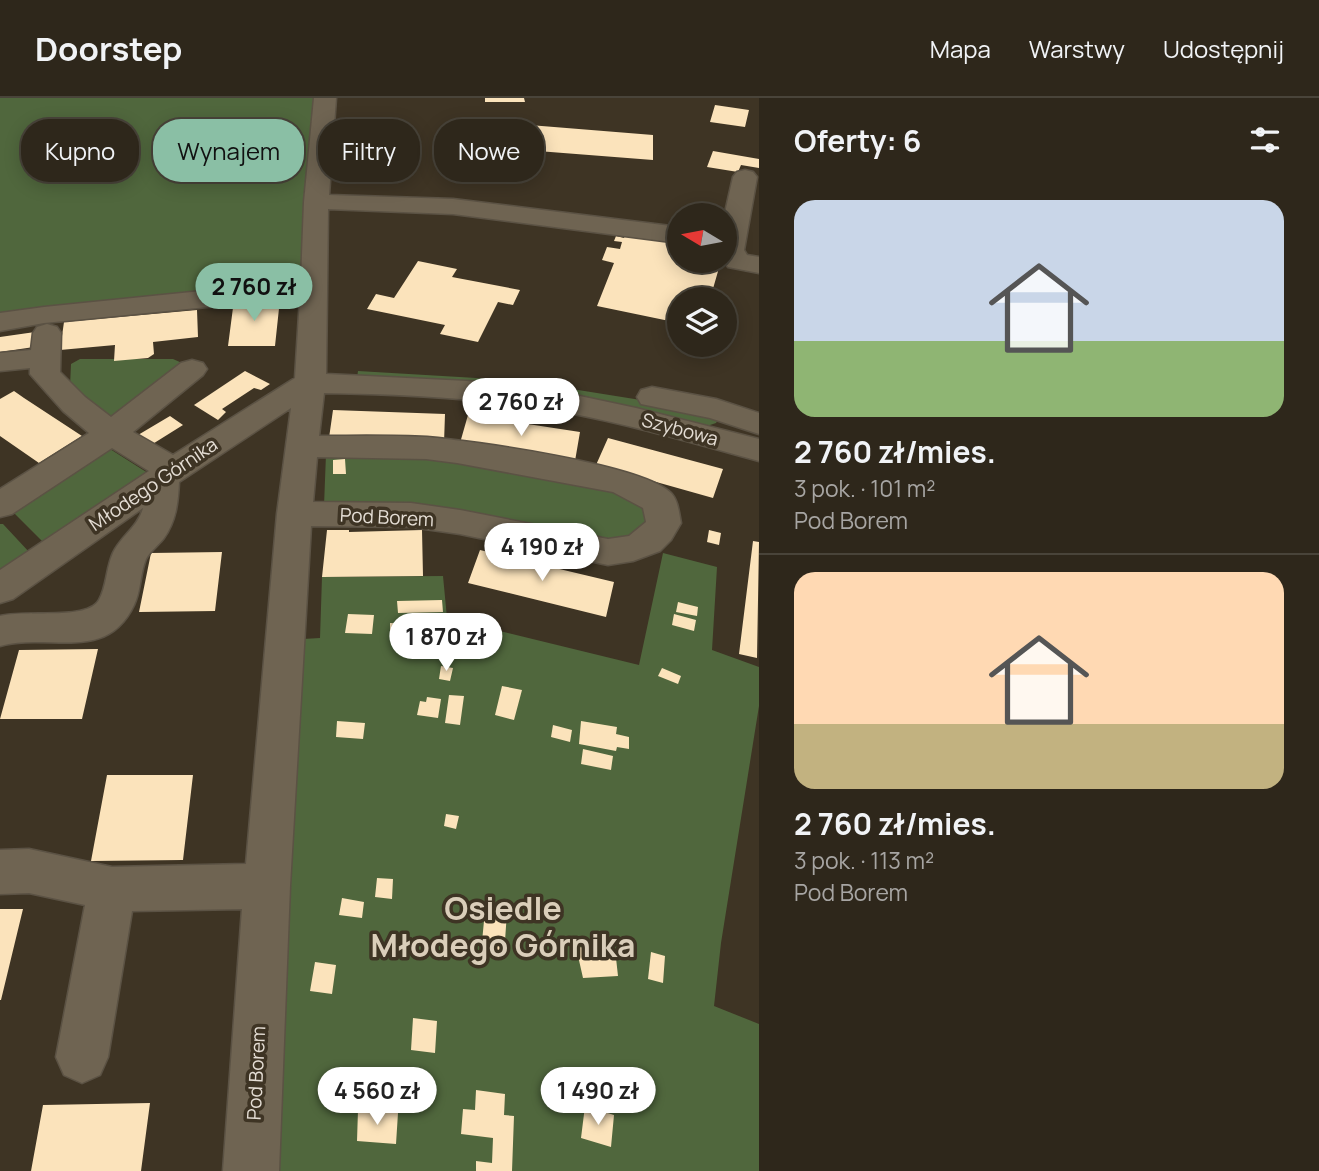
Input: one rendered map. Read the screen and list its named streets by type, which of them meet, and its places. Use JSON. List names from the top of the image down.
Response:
{
  "streets": {
    "street": ["Szybowa", "Młodego Górnika", "Pod Borem"]
  },
  "crossings": [
    ["Szybowa", "Młodego Górnika"],
    ["Szybowa", "Pod Borem"],
    ["Młodego Górnika", "Pod Borem"]
  ],
  "districts": ["Osiedle Młodego Górnika"],
  "north": "left",
  "page": {
    "header": "Doorstep",
    "nav": ["Mapa", "Warstwy", "Udostępnij"],
    "heading": "Oferty: 6",
    "chip": [
      "Kupno",
      "Wynajem",
      "Filtry",
      "Nowe"
    ],
    "list": [
      {
        "name": "2 760 zł/mies.",
        "note": "3 pok. · 101 m² · Pod Borem"
      },
      {
        "name": "2 760 zł/mies.",
        "note": "3 pok. · 113 m² · Pod Borem"
      }
    ],
    "price": [
      "2 760 zł",
      "2 760 zł",
      "4 190 zł",
      "1 870 zł",
      "4 560 zł",
      "1 490 zł"
    ]
  }
}
